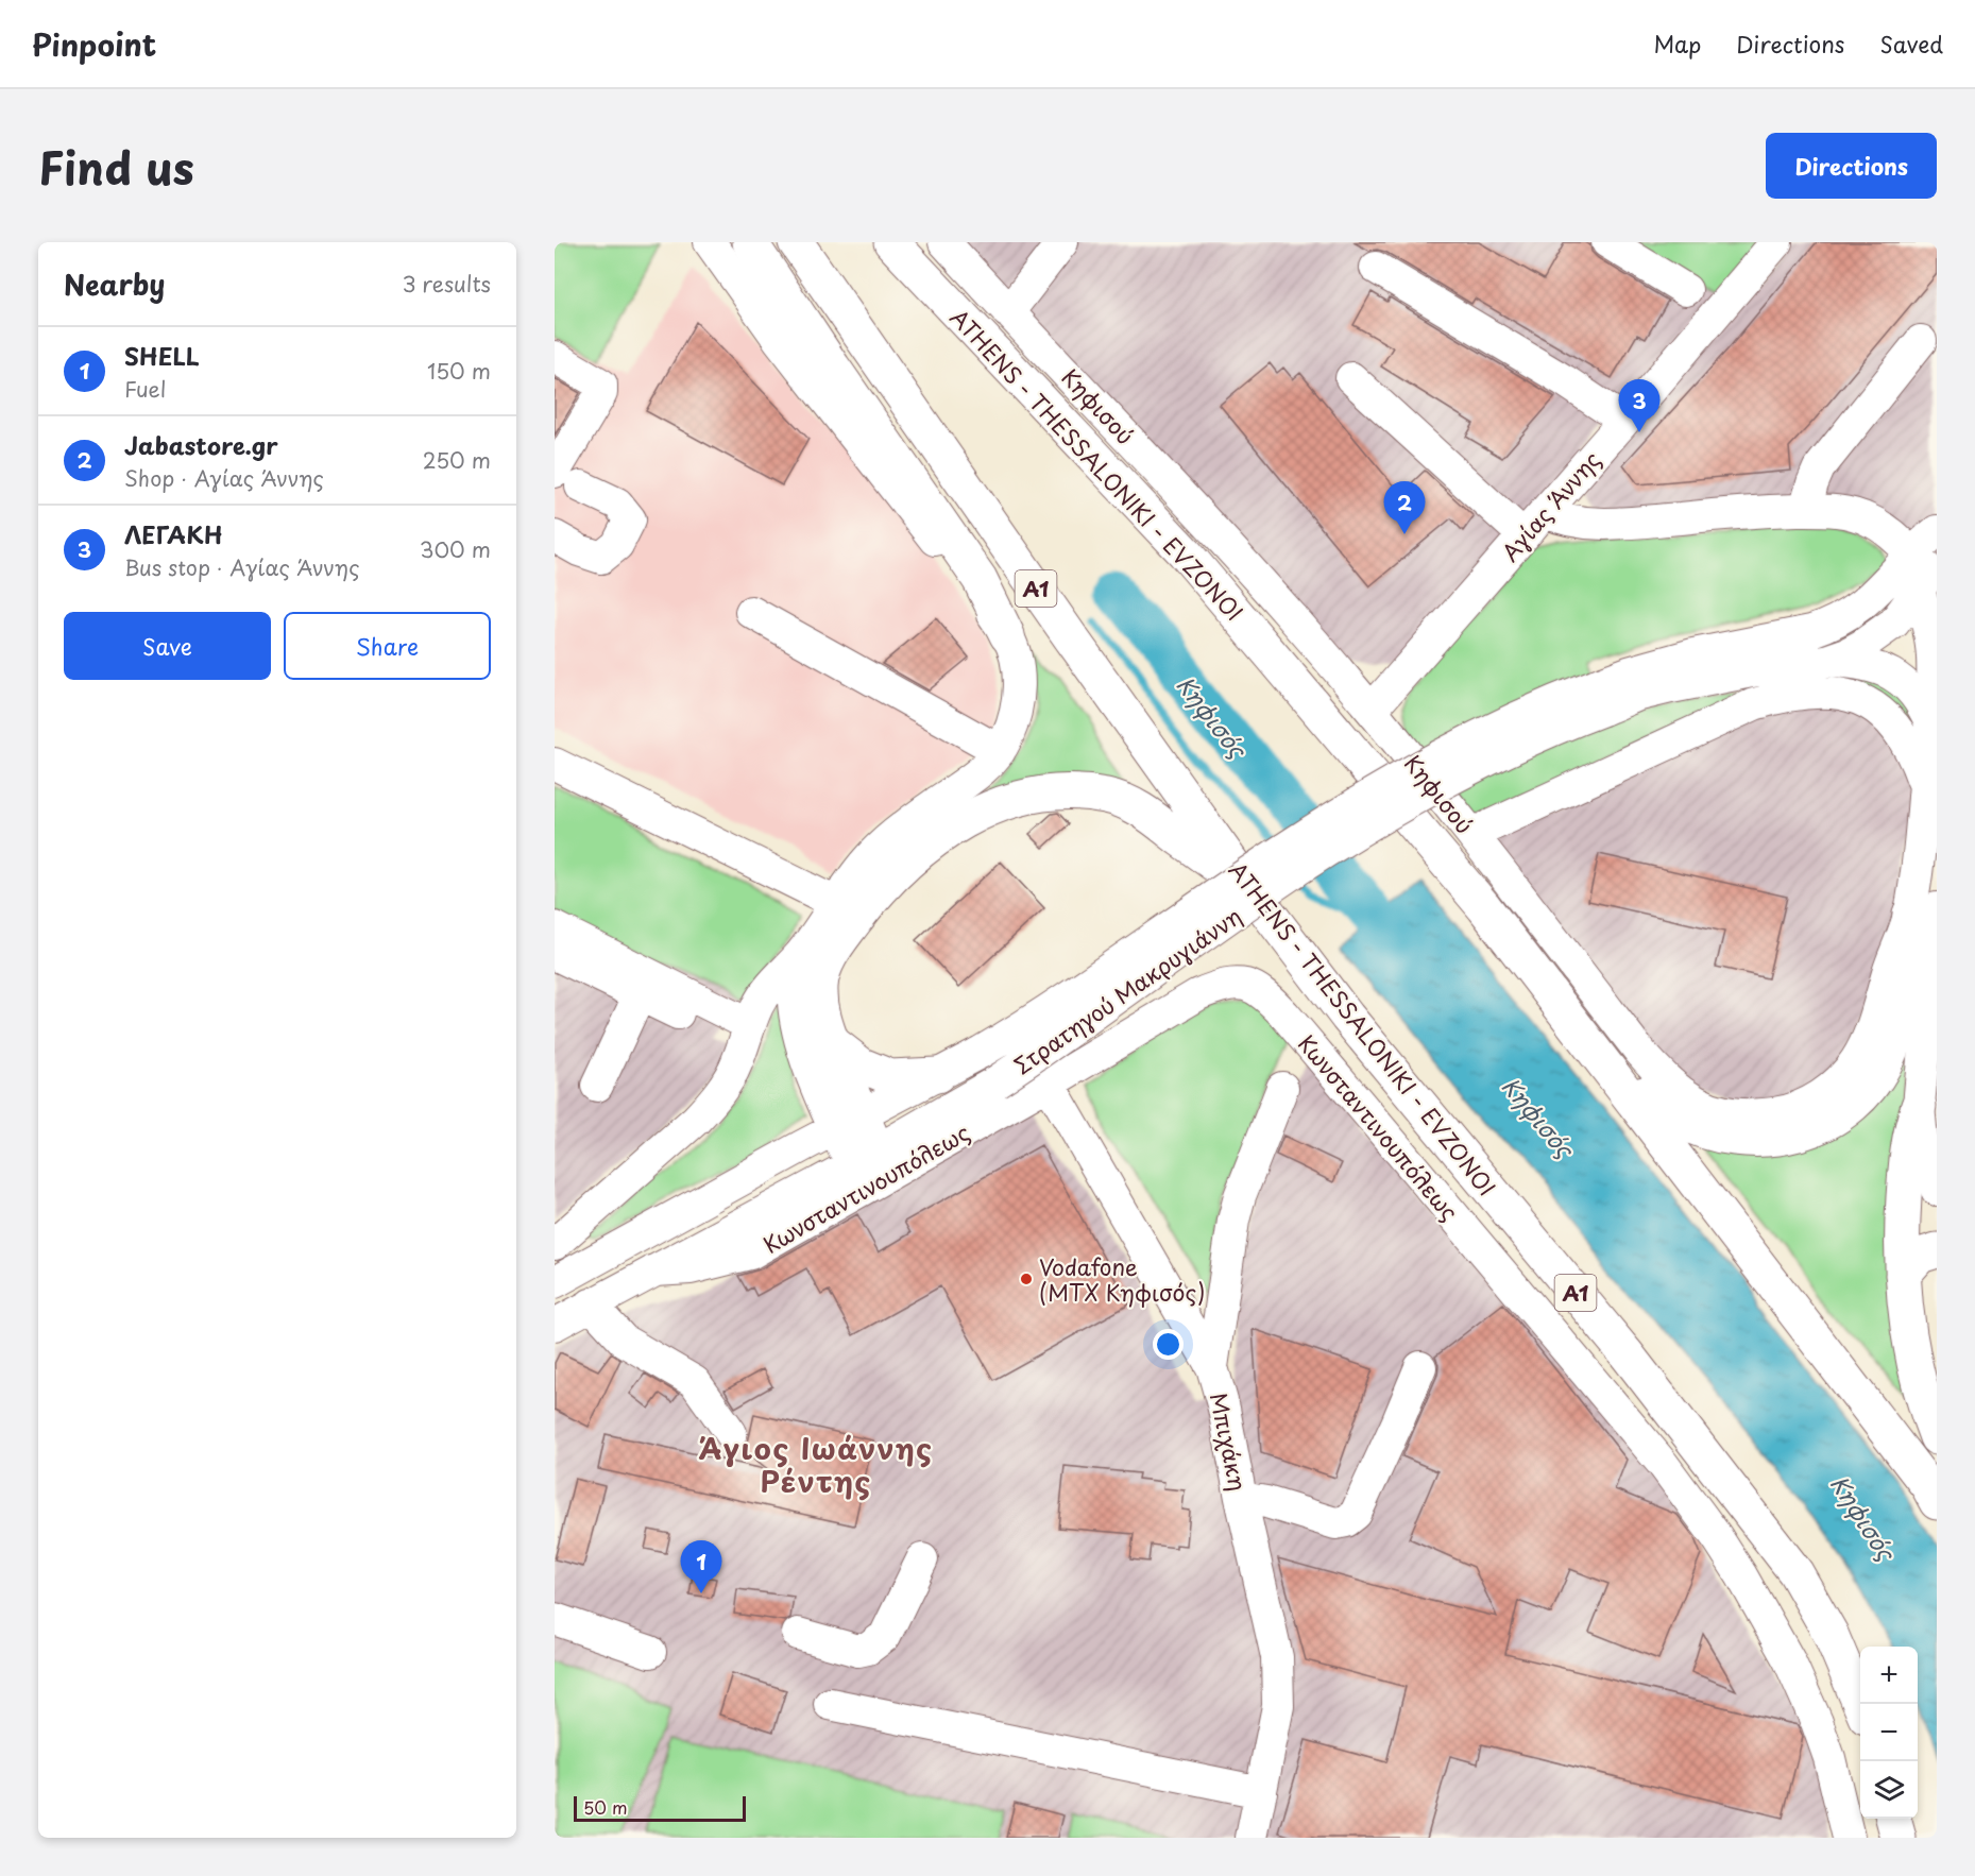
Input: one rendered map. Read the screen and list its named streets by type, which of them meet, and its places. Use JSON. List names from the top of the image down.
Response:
{
  "streets": {
    "highway": ["ATHENS - THESSALONIKI - EVZONOI", "Α1"],
    "street": [
      "Κηφισού",
      "Αγίας Άννης",
      "Στρατηγού Μακρυγιάννη",
      "Κωνσταντινουπόλεως",
      "Μπιχάκη"
    ]
  },
  "crossings": [
    ["Κηφισού", "Αγίας Άννης"],
    ["Στρατηγού Μακρυγιάννη", "Κωνσταντινουπόλεως"],
    ["Κωνσταντινουπόλεως", "Μπιχάκη"]
  ],
  "districts": ["Άγιος Ιωάννης Ρέντης"],
  "water": ["Κηφισός"],
  "places": ["Vodafone (MTX Κηφισός)"],
  "scale_bar": "50 m",
  "page": {
    "header": "Pinpoint",
    "nav": ["Map", "Directions", "Saved"],
    "title": "Find us",
    "buttons": [
      "Directions",
      ["Save", "Share"]
    ],
    "heading": ["Nearby", "3 results"],
    "list": [
      {
        "mark": "1",
        "name": "SHELL",
        "note": "Fuel",
        "value": "150 m"
      },
      {
        "mark": "2",
        "name": "Jabastore.gr",
        "note": "Shop · Αγίας Άννης",
        "value": "250 m"
      },
      {
        "mark": "3",
        "name": "ΛΕΓΑΚΗ",
        "note": "Bus stop · Αγίας Άννης",
        "value": "300 m"
      }
    ],
    "pins": ["3", "2", "1"],
    "map_buttons": ["+", "−"],
    "scale": "50 m"
  }
}
